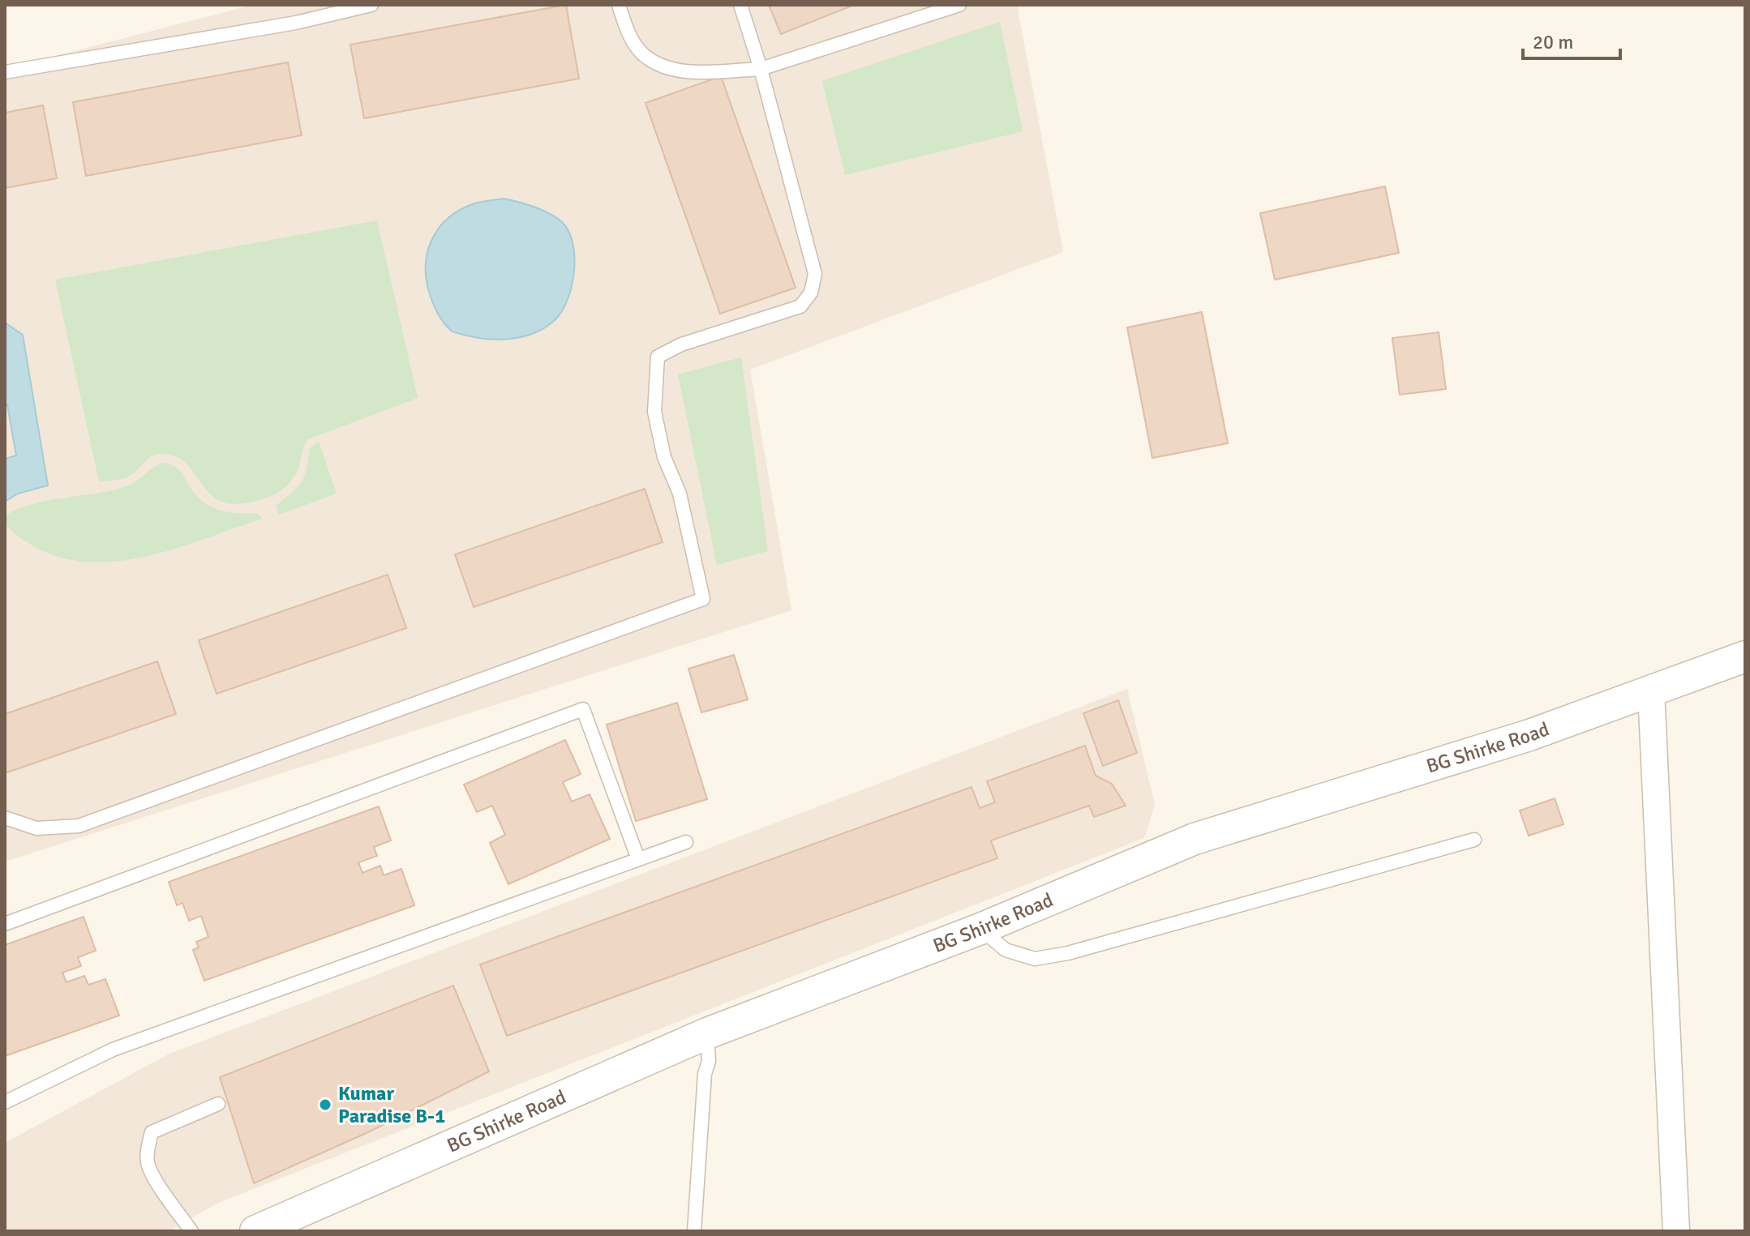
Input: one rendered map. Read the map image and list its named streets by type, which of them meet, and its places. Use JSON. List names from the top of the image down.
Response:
{
  "streets": {
    "street": ["BG Shirke Road"]
  },
  "places": ["Kumar Paradise B-1"],
  "scale_bar": "20 m"
}
